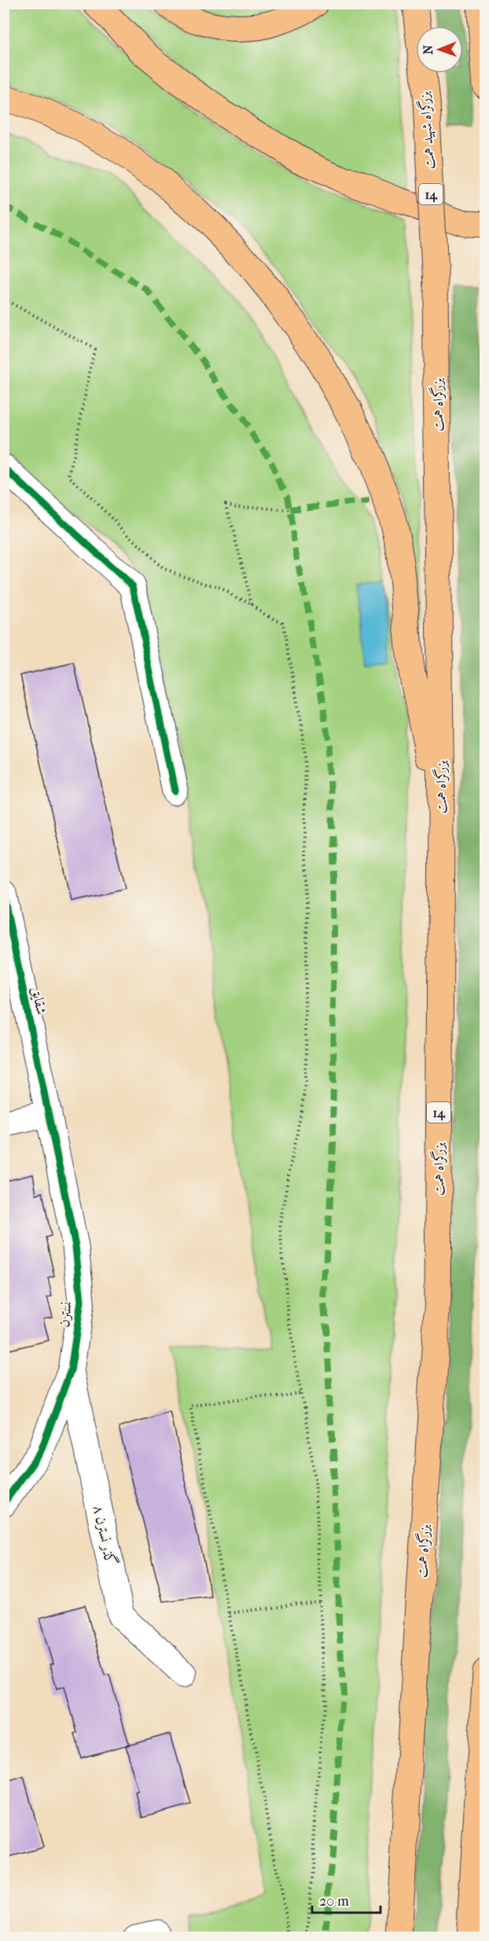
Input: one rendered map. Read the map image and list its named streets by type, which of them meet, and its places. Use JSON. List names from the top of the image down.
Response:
{
  "streets": {
    "highway": ["بزرگراه شهید همت", "14", "بزرگراه همت"],
    "street": ["شقایق", "نسترن", "گذر نسترن ۸"]
  },
  "crossings": [
    ["بزرگراه شهید همت", "بزرگراه همت"],
    ["شقایق", "نسترن"],
    ["نسترن", "گذر نسترن ۸"]
  ],
  "scale_bar": "20 m",
  "north": "left"
}
